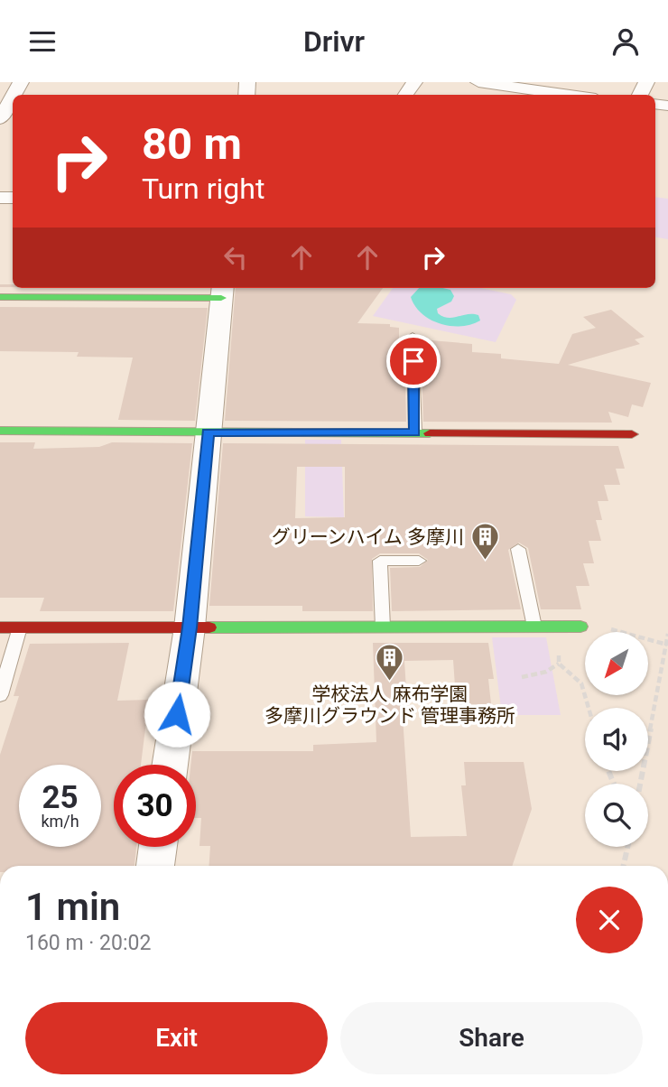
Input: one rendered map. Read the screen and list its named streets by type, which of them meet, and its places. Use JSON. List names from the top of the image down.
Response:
{
  "places": {
    "building": ["グリーンハイム 多摩川", "学校法人 麻布学園 多摩川グラウンド 管理事務所"]
  },
  "north": "bottom left",
  "page": {
    "header": "Drivr",
    "turn": ["80 m", "Turn right"],
    "speed": "25 km/h",
    "limit": "30",
    "heading": ["1 min", "160 m · 20:02"],
    "buttons": ["Exit", "Share"]
  }
}
